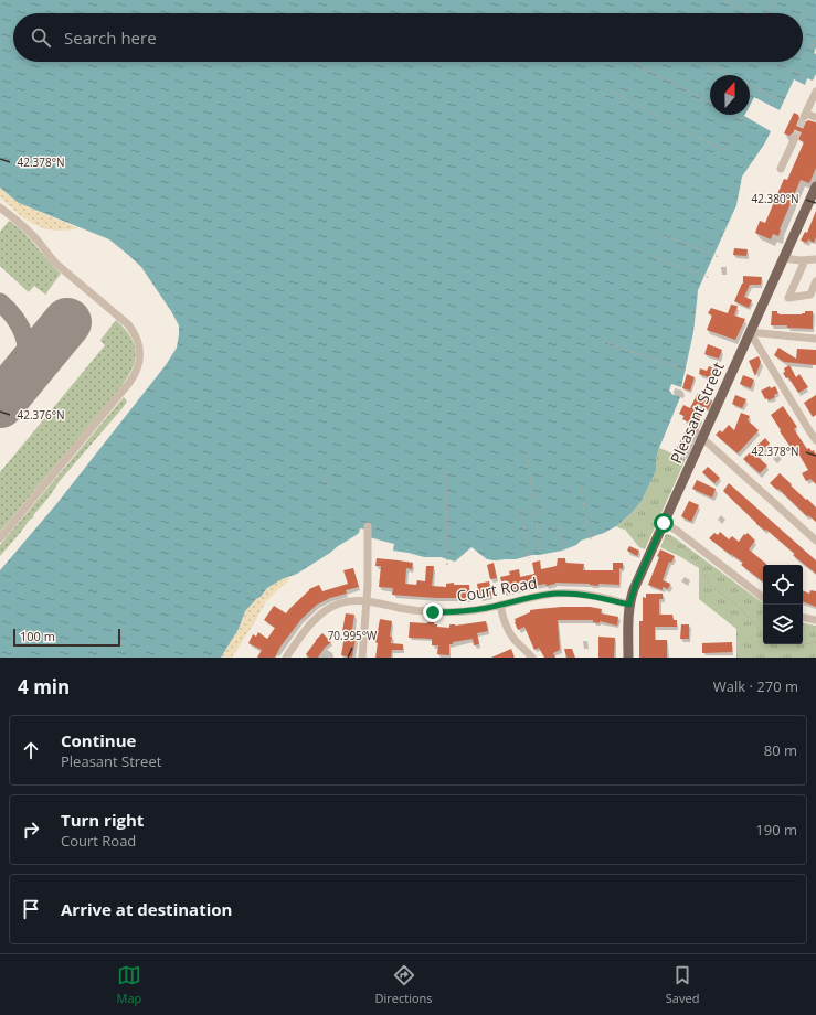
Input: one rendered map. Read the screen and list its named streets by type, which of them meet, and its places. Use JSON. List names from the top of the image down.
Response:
{
  "streets": {
    "main road": ["Pleasant Street"],
    "street": ["Court Road"]
  },
  "crossings": [
    ["Pleasant Street", "Court Road"]
  ],
  "scale_bar": "100 m",
  "north": "top",
  "page": {
    "search": "Search here",
    "scale": "100 m",
    "heading": ["4 min", "Walk · 270 m"],
    "list": [
      ["Continue", "Pleasant Street", "80 m"],
      ["Turn right", "Court Road", "190 m"],
      "Arrive at destination"
    ],
    "nav": ["Map", "Directions", "Saved"]
  },
  "coordinates": [
    "42.378°N",
    "42.380°N",
    "42.376°N",
    "70.995°W"
  ]
}
